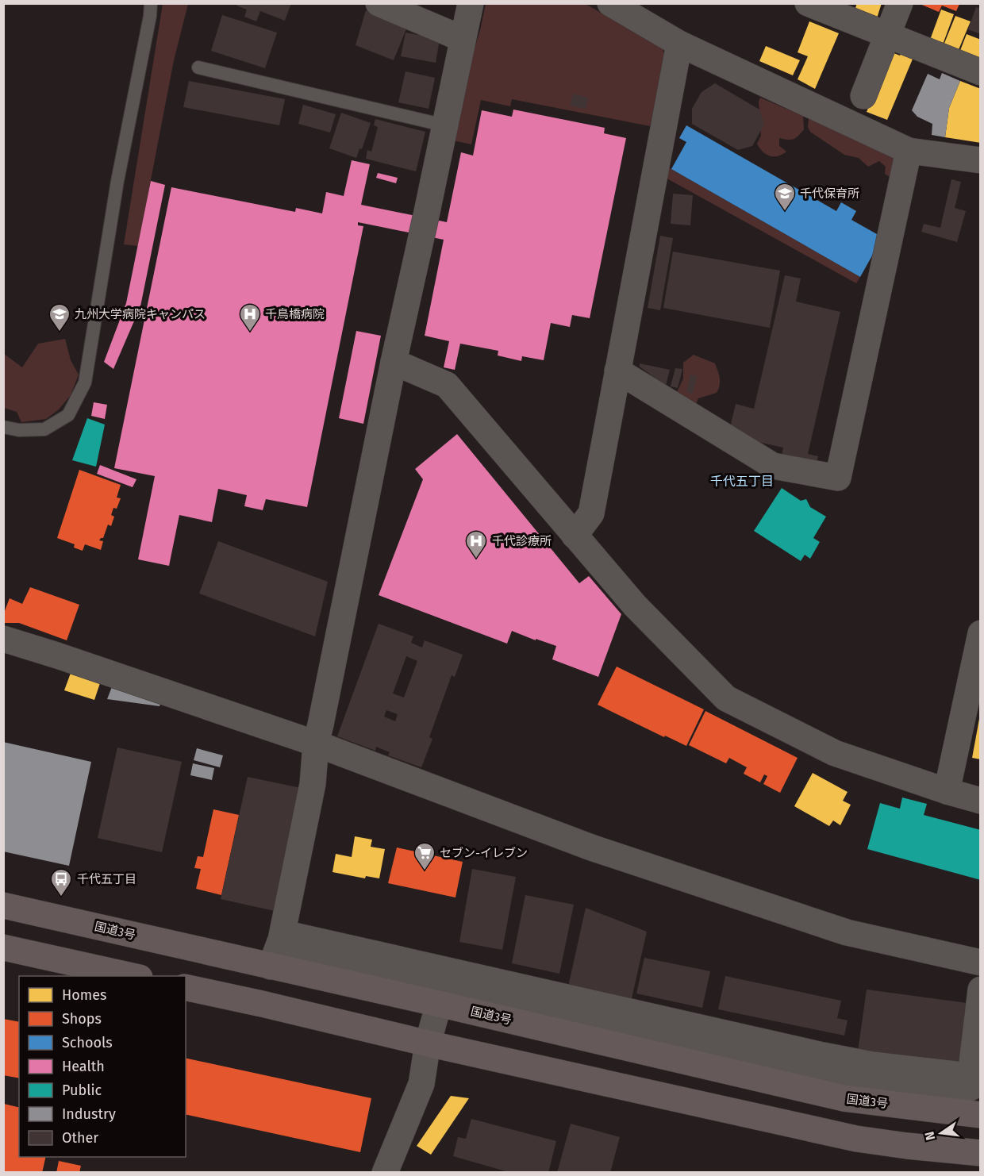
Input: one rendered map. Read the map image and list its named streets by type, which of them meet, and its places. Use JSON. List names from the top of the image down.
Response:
{
  "streets": {
    "highway": ["国道3号"]
  },
  "districts": ["千代五丁目"],
  "places": {
    "school or university": ["千代保育所", "九州大学病院キャンパス"],
    "hospital": ["千鳥橋病院", "千代診療所"],
    "supermarket": ["セブン-イレブン"],
    "bus stop": ["千代五丁目"]
  },
  "legend": [
    "Homes",
    "Shops",
    "Schools",
    "Health",
    "Public",
    "Industry",
    "Other"
  ],
  "north": "left"
}
